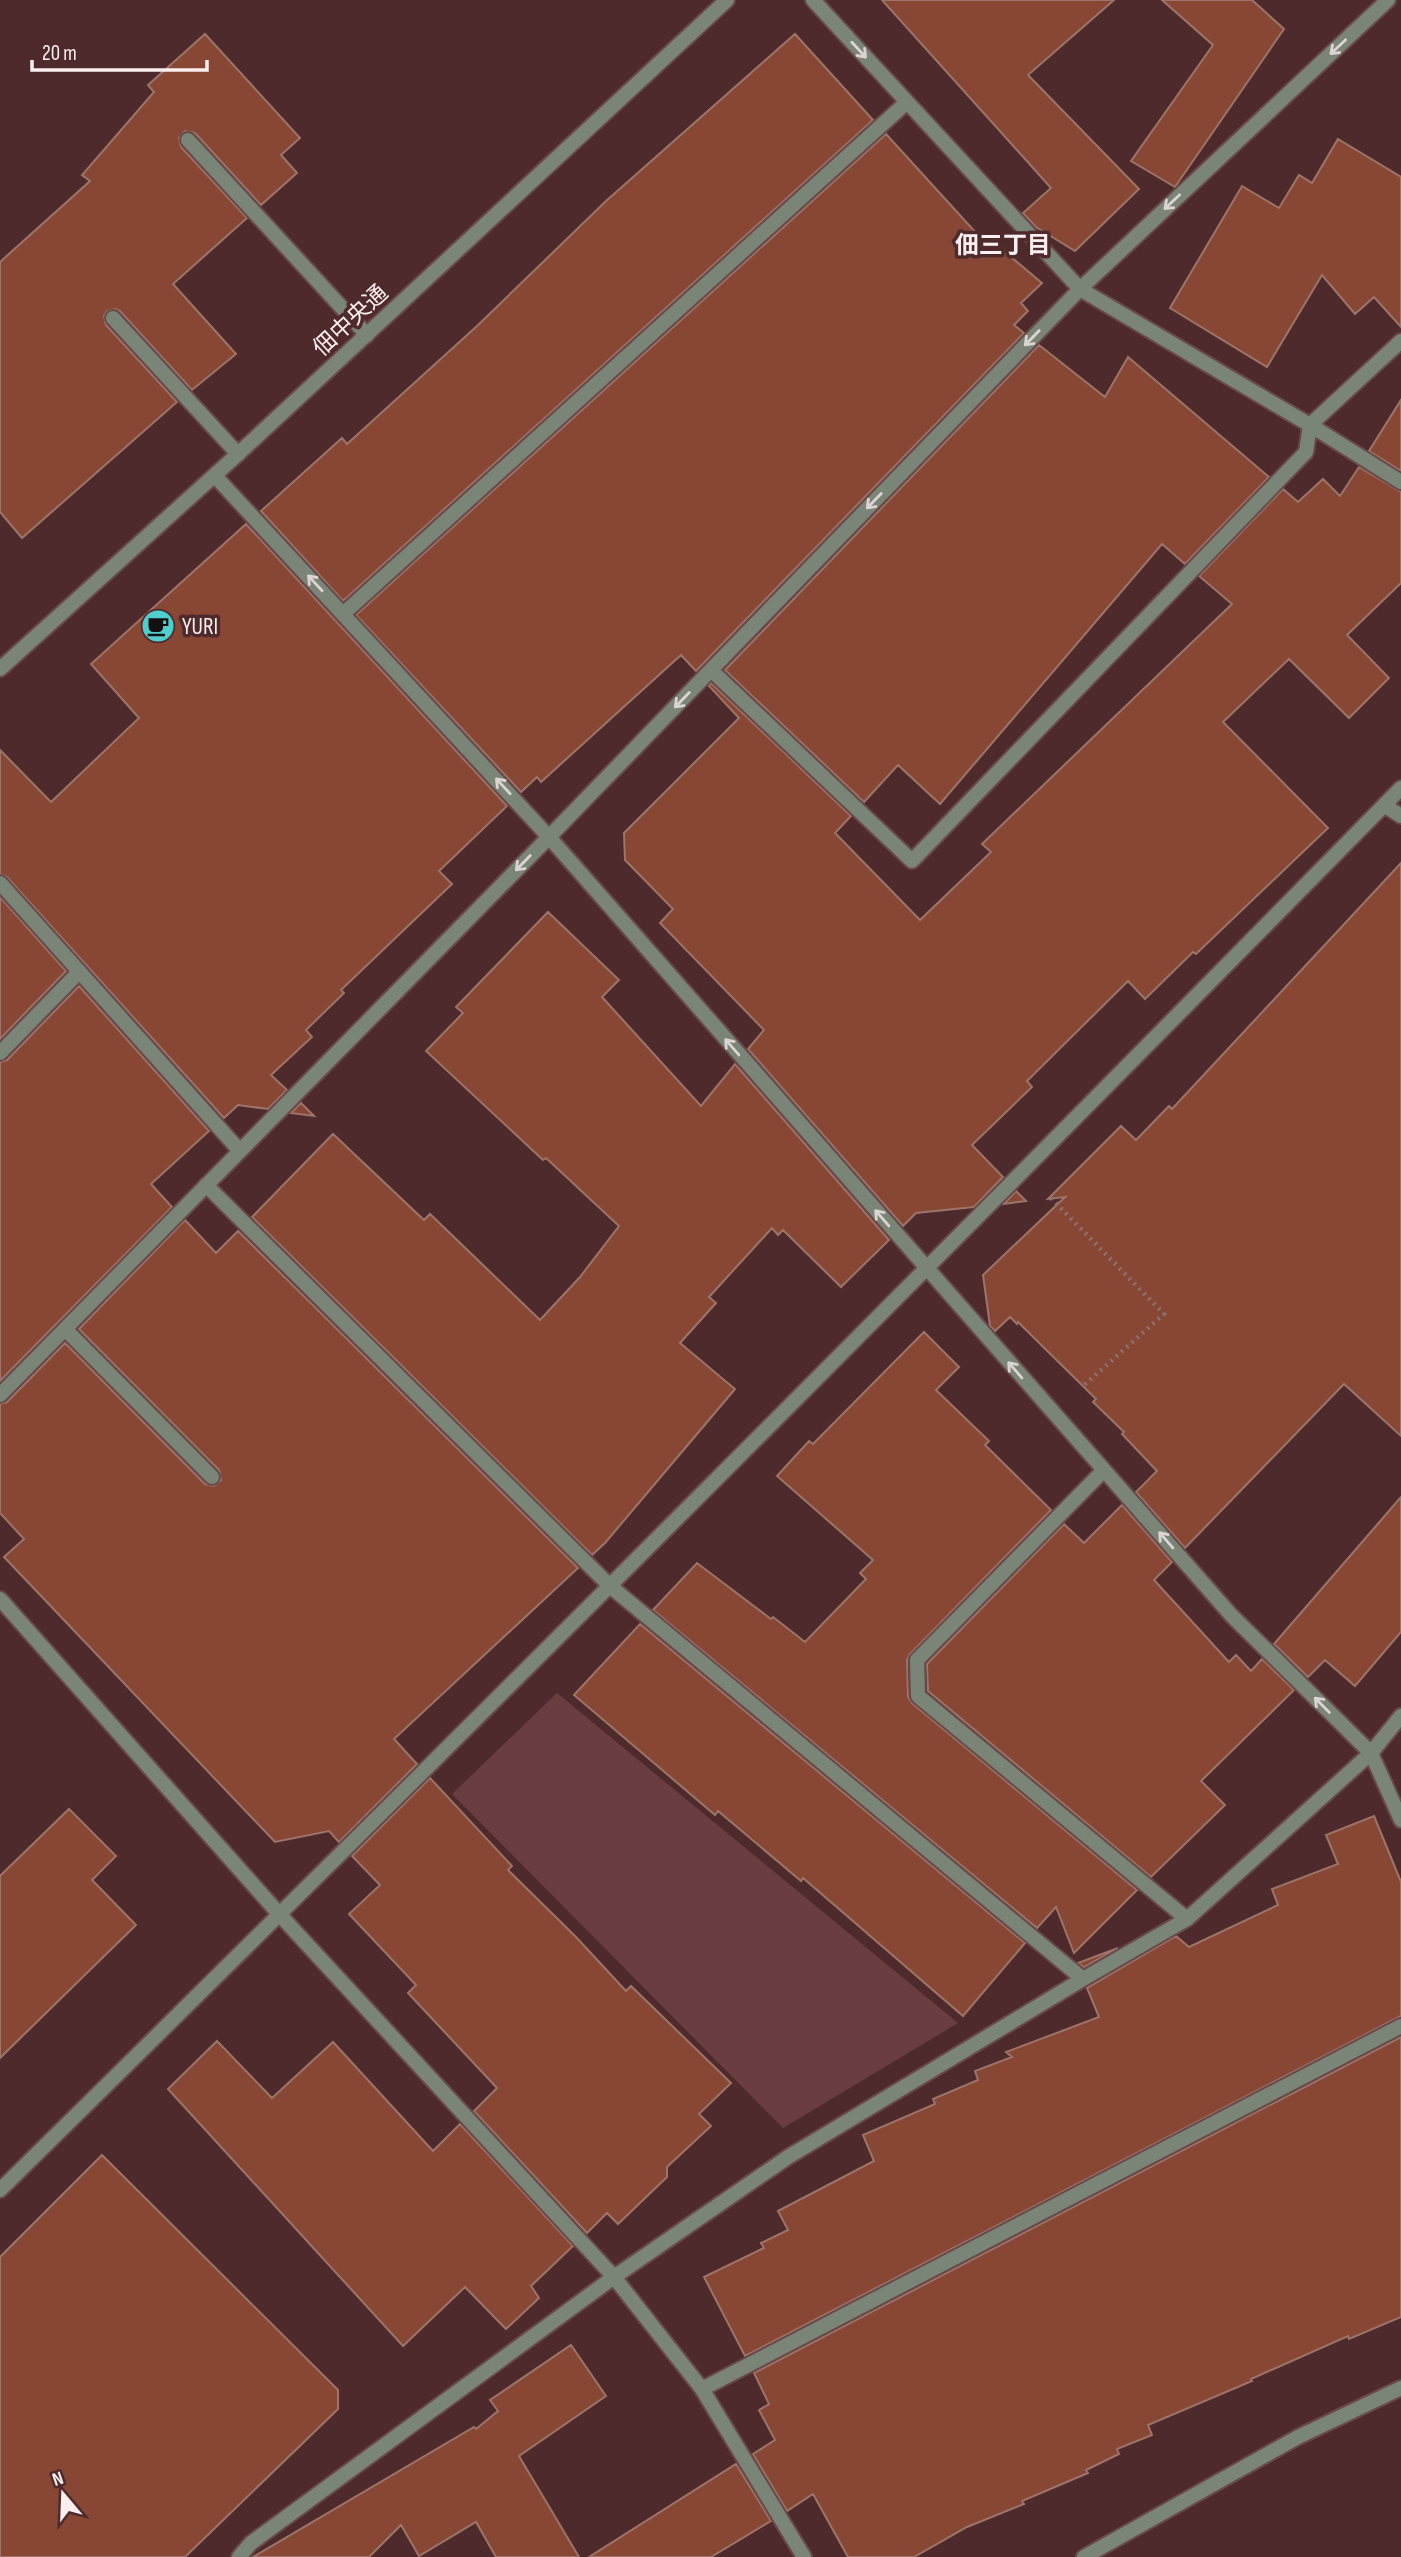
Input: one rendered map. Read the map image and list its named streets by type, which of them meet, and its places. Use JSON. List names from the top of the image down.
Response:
{
  "streets": {
    "street": ["佃中央通"]
  },
  "districts": ["佃三丁目"],
  "places": {
    "cafe": ["YURI"]
  },
  "scale_bar": "20 m",
  "north": "top"
}
